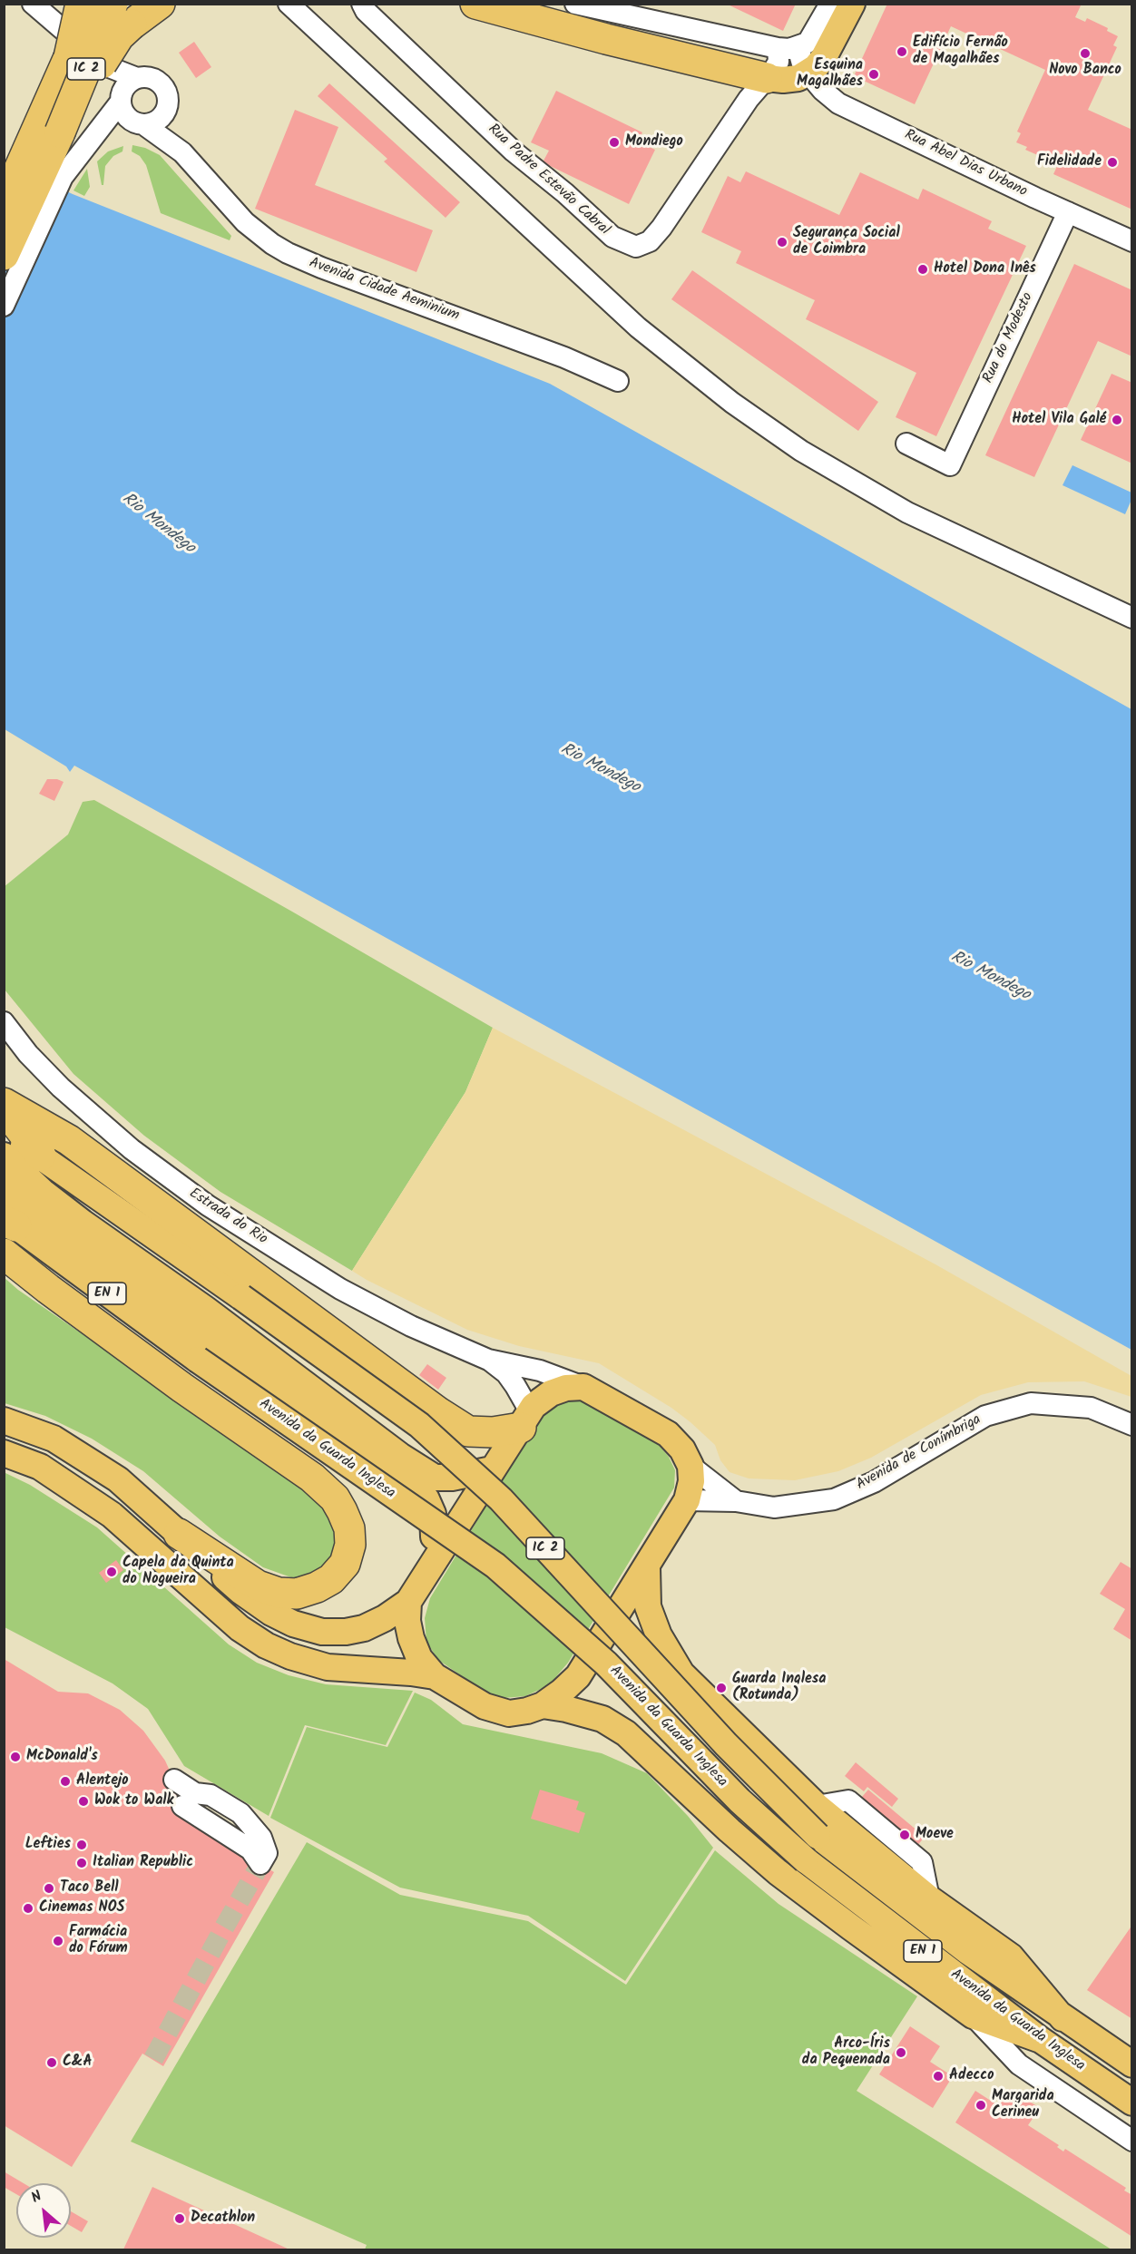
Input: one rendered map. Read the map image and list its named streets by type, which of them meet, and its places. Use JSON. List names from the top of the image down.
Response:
{
  "streets": {
    "highway": ["IC 2"],
    "main road": ["EN 1", "Avenida da Guarda Inglesa"],
    "street": [
      "Rua Abel Dias Urbano",
      "Rua Padre Estevão Cabral",
      "Avenida Cidade Aeminium",
      "Rua do Modesto",
      "Estrada do Rio",
      "Avenida de Conímbriga"
    ]
  },
  "crossings": [
    ["Rua Abel Dias Urbano", "Rua do Modesto"]
  ],
  "water": ["Rio Mondego"],
  "places": [
    "Edifício Fernão de Magalhães",
    "Novo Banco",
    "Esquina Magalhães",
    "Mondiego",
    "Fidelidade",
    "Segurança Social de Coimbra",
    "Hotel Dona Inês",
    "Hotel Vila Galé",
    "Capela da Quinta do Nogueira",
    "Guarda Inglesa (Rotunda)",
    "McDonald's",
    "Alentejo",
    "Wok to Walk",
    "Moeve",
    "Lefties",
    "Italian Republic",
    "Taco Bell",
    "Cinemas NOS",
    "Farmácia do Fórum",
    "Arco-Íris da Pequenada",
    "C&A",
    "Adecco",
    "Margarida Cerineu",
    "Decathlon"
  ],
  "north": "top left"
}
